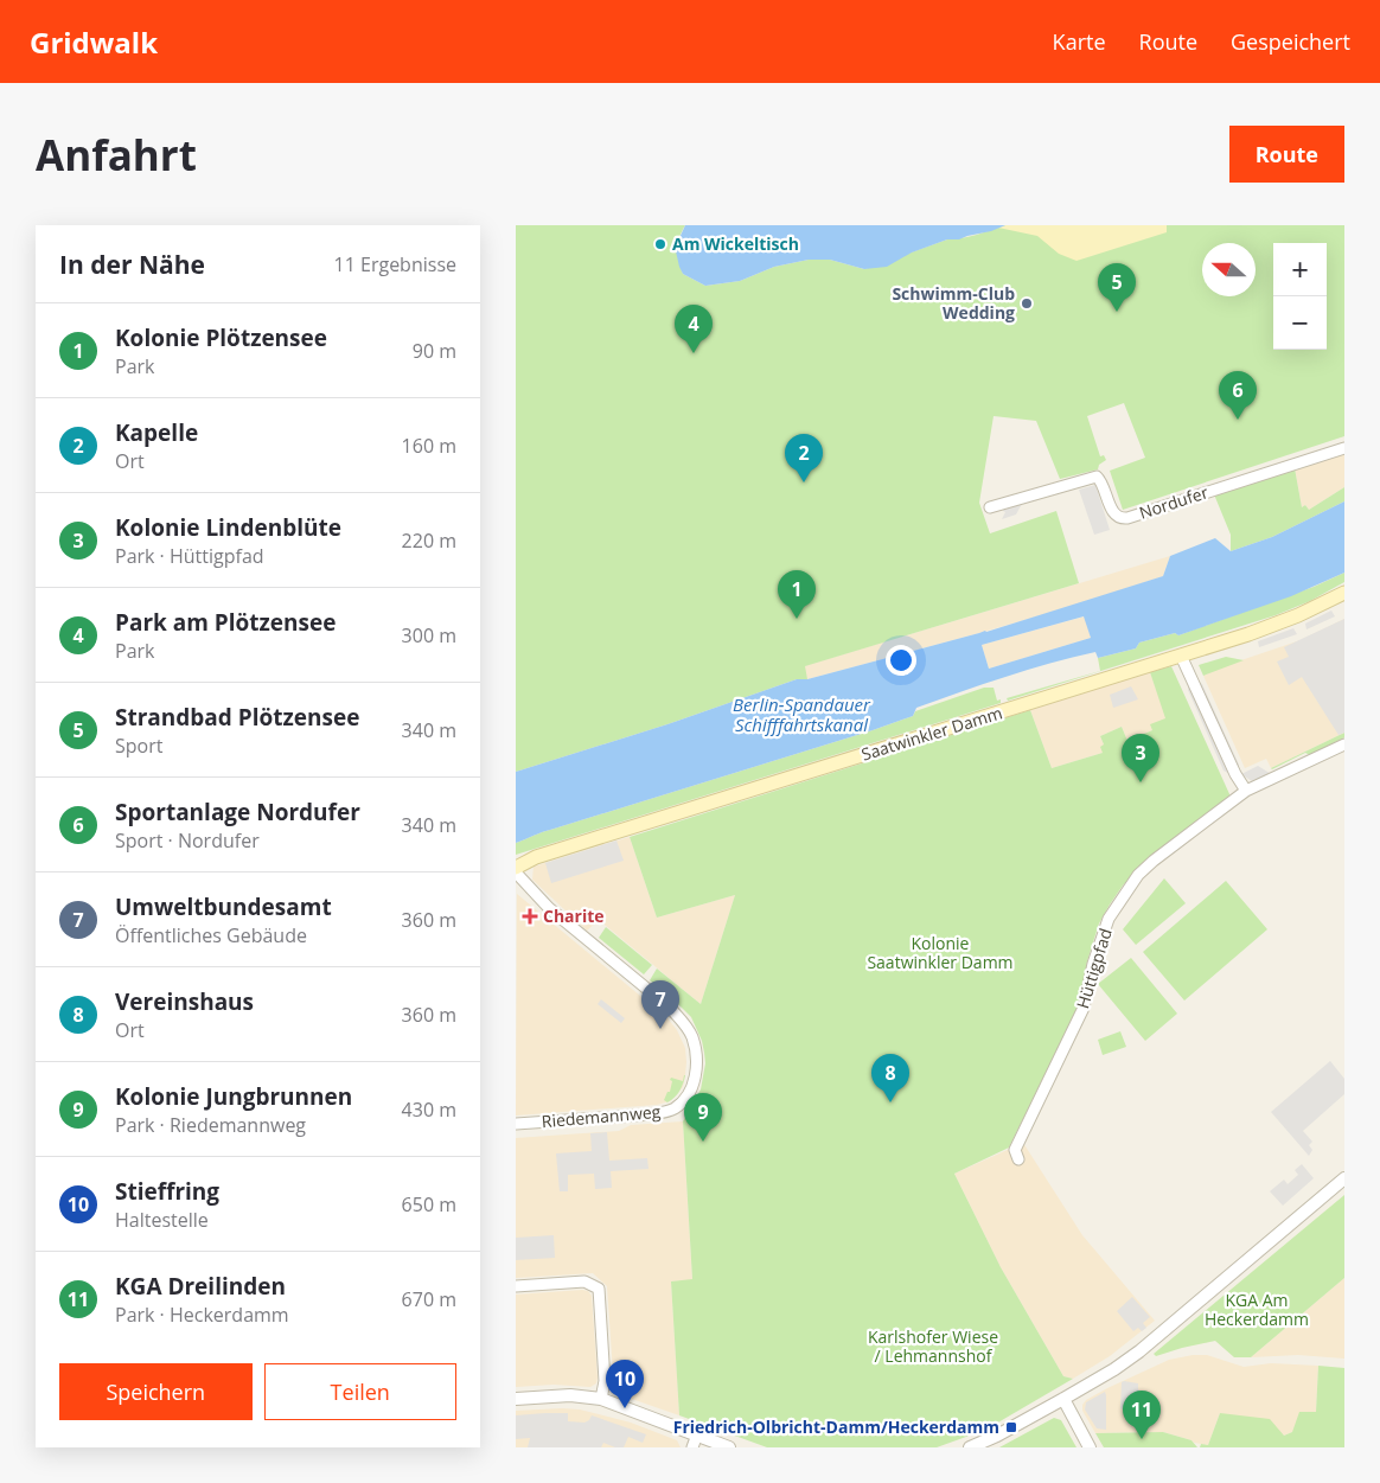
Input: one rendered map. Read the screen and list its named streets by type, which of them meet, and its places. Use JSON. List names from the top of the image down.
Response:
{
  "streets": {
    "main road": ["Saatwinkler Damm"],
    "street": ["Nordufer", "Hüttigpfad", "Riedemannweg"]
  },
  "water": ["Berlin-Spandauer Schifffahrtskanal"],
  "parks": ["Kolonie Saatwinkler Damm", "KGA Am Heckerdamm", "Karlshofer Wiese / Lehmannshof"],
  "places": {
    "other": ["Am Wickeltisch", "Schwimm-Club Wedding"],
    "health": ["Charite"],
    "transit": ["Friedrich-Olbricht-Damm/Heckerdamm"]
  },
  "north": "left",
  "page": {
    "header": "Gridwalk",
    "nav": ["Karte", "Route", "Gespeichert"],
    "buttons": [
      "Route",
      ["Speichern", "Teilen"]
    ],
    "title": "Anfahrt",
    "heading": ["In der Nähe", "11 Ergebnisse"],
    "map_buttons": ["+", "−"],
    "pins": [
      "5",
      "4",
      "6",
      "2",
      "1",
      "3",
      "7",
      "8",
      "9",
      "10",
      "11"
    ],
    "list": [
      {
        "mark": "1",
        "name": "Kolonie Plötzensee",
        "note": "Park",
        "value": "90 m"
      },
      {
        "mark": "2",
        "name": "Kapelle",
        "note": "Ort",
        "value": "160 m"
      },
      {
        "mark": "3",
        "name": "Kolonie Lindenblüte",
        "note": "Park · Hüttigpfad",
        "value": "220 m"
      },
      {
        "mark": "4",
        "name": "Park am Plötzensee",
        "note": "Park",
        "value": "300 m"
      },
      {
        "mark": "5",
        "name": "Strandbad Plötzensee",
        "note": "Sport",
        "value": "340 m"
      },
      {
        "mark": "6",
        "name": "Sportanlage Nordufer",
        "note": "Sport · Nordufer",
        "value": "340 m"
      },
      {
        "mark": "7",
        "name": "Umweltbundesamt",
        "note": "Öffentliches Gebäude",
        "value": "360 m"
      },
      {
        "mark": "8",
        "name": "Vereinshaus",
        "note": "Ort",
        "value": "360 m"
      },
      {
        "mark": "9",
        "name": "Kolonie Jungbrunnen",
        "note": "Park · Riedemannweg",
        "value": "430 m"
      },
      {
        "mark": "10",
        "name": "Stieffring",
        "note": "Haltestelle",
        "value": "650 m"
      },
      {
        "mark": "11",
        "name": "KGA Dreilinden",
        "note": "Park · Heckerdamm",
        "value": "670 m"
      }
    ]
  }
}
